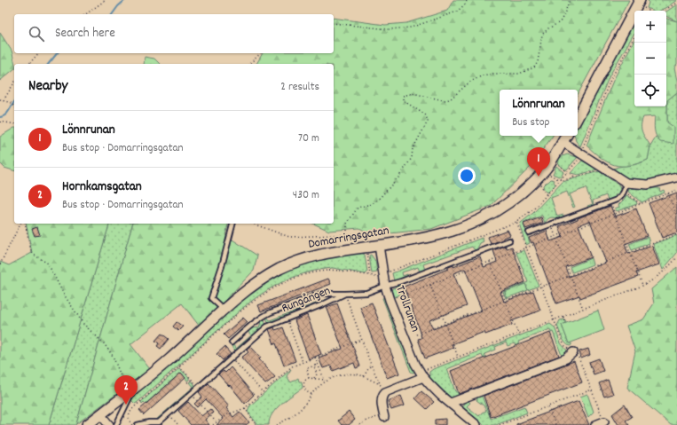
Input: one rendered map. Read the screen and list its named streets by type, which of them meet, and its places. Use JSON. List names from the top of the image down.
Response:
{
  "streets": {
    "street": ["Domarringsgatan", "Trollrunan"],
    "lane": ["Rungången"]
  },
  "crossings": [
    ["Domarringsgatan", "Trollrunan"],
    ["Rungången", "Trollrunan"]
  ],
  "page": {
    "map_buttons": ["+", "−"],
    "search": "Search here",
    "heading": ["Nearby", "2 results"],
    "popup": ["Lönnrunan", "Bus stop"],
    "list": [
      {
        "mark": "1",
        "name": "Lönnrunan",
        "note": "Bus stop · Domarringsgatan",
        "value": "70 m"
      },
      {
        "mark": "2",
        "name": "Hornkamsgatan",
        "note": "Bus stop · Domarringsgatan",
        "value": "430 m"
      }
    ],
    "pins": ["1", "2"]
  }
}
